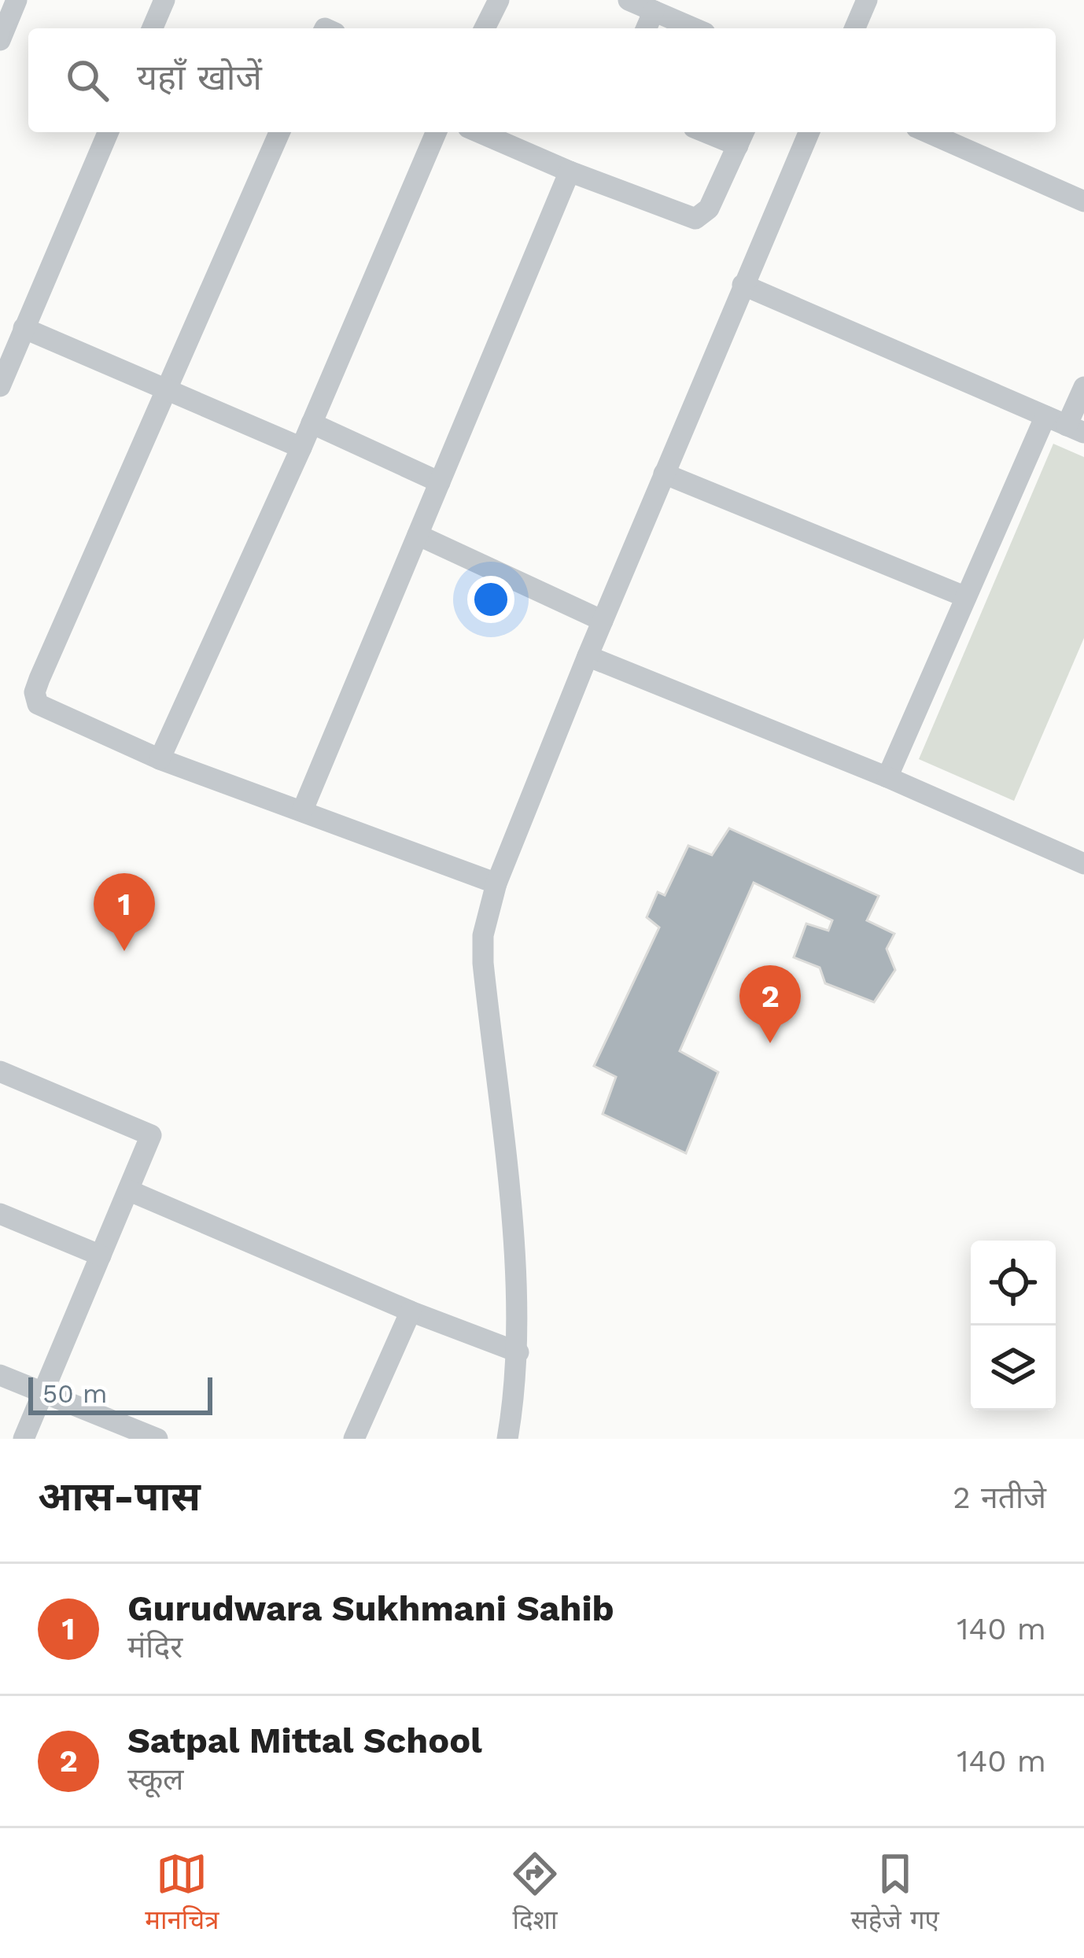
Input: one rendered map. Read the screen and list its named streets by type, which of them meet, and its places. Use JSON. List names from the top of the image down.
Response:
{
  "scale_bar": "50 m",
  "page": {
    "search": "यहाँ खोजें",
    "pins": ["1", "2"],
    "scale": "50 m",
    "heading": ["आस-पास", "2 नतीजे"],
    "list": [
      {
        "mark": "1",
        "name": "Gurudwara Sukhmani Sahib",
        "note": "मंदिर",
        "value": "140 m"
      },
      {
        "mark": "2",
        "name": "Satpal Mittal School",
        "note": "स्कूल",
        "value": "140 m"
      }
    ],
    "nav": ["मानचित्र", "दिशा", "सहेजे गए"]
  }
}
